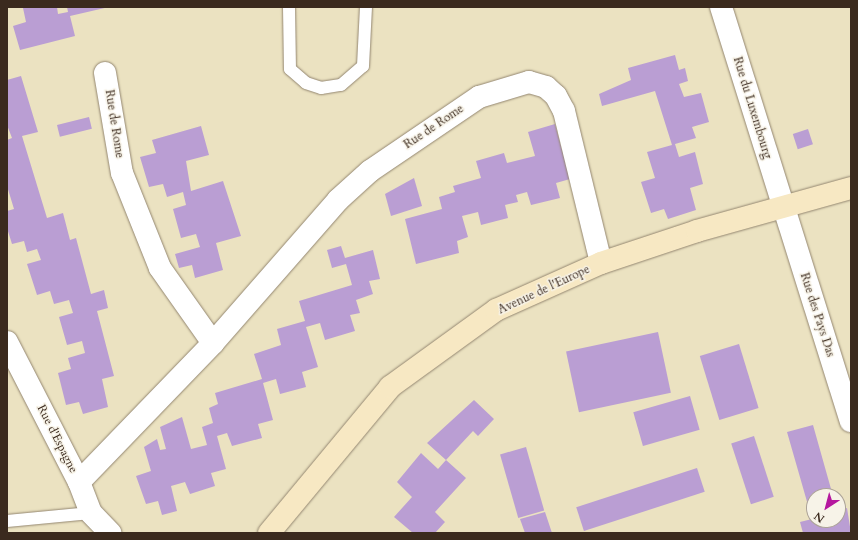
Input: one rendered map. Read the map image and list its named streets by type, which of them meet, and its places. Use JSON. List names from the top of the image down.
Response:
{
  "streets": {
    "street": [
      "Rue du Luxembourg",
      "Rue de Rome",
      "Avenue de l'Europe",
      "Rue des Pays Das",
      "Rue d'Espagne"
    ]
  },
  "crossings": [
    ["Rue du Luxembourg", "Avenue de l'Europe"],
    ["Rue du Luxembourg", "Rue des Pays Das"],
    ["Rue de Rome", "Avenue de l'Europe"],
    ["Rue de Rome", "Rue d'Espagne"],
    ["Avenue de l'Europe", "Rue des Pays Das"]
  ],
  "north": "bottom left"
}
